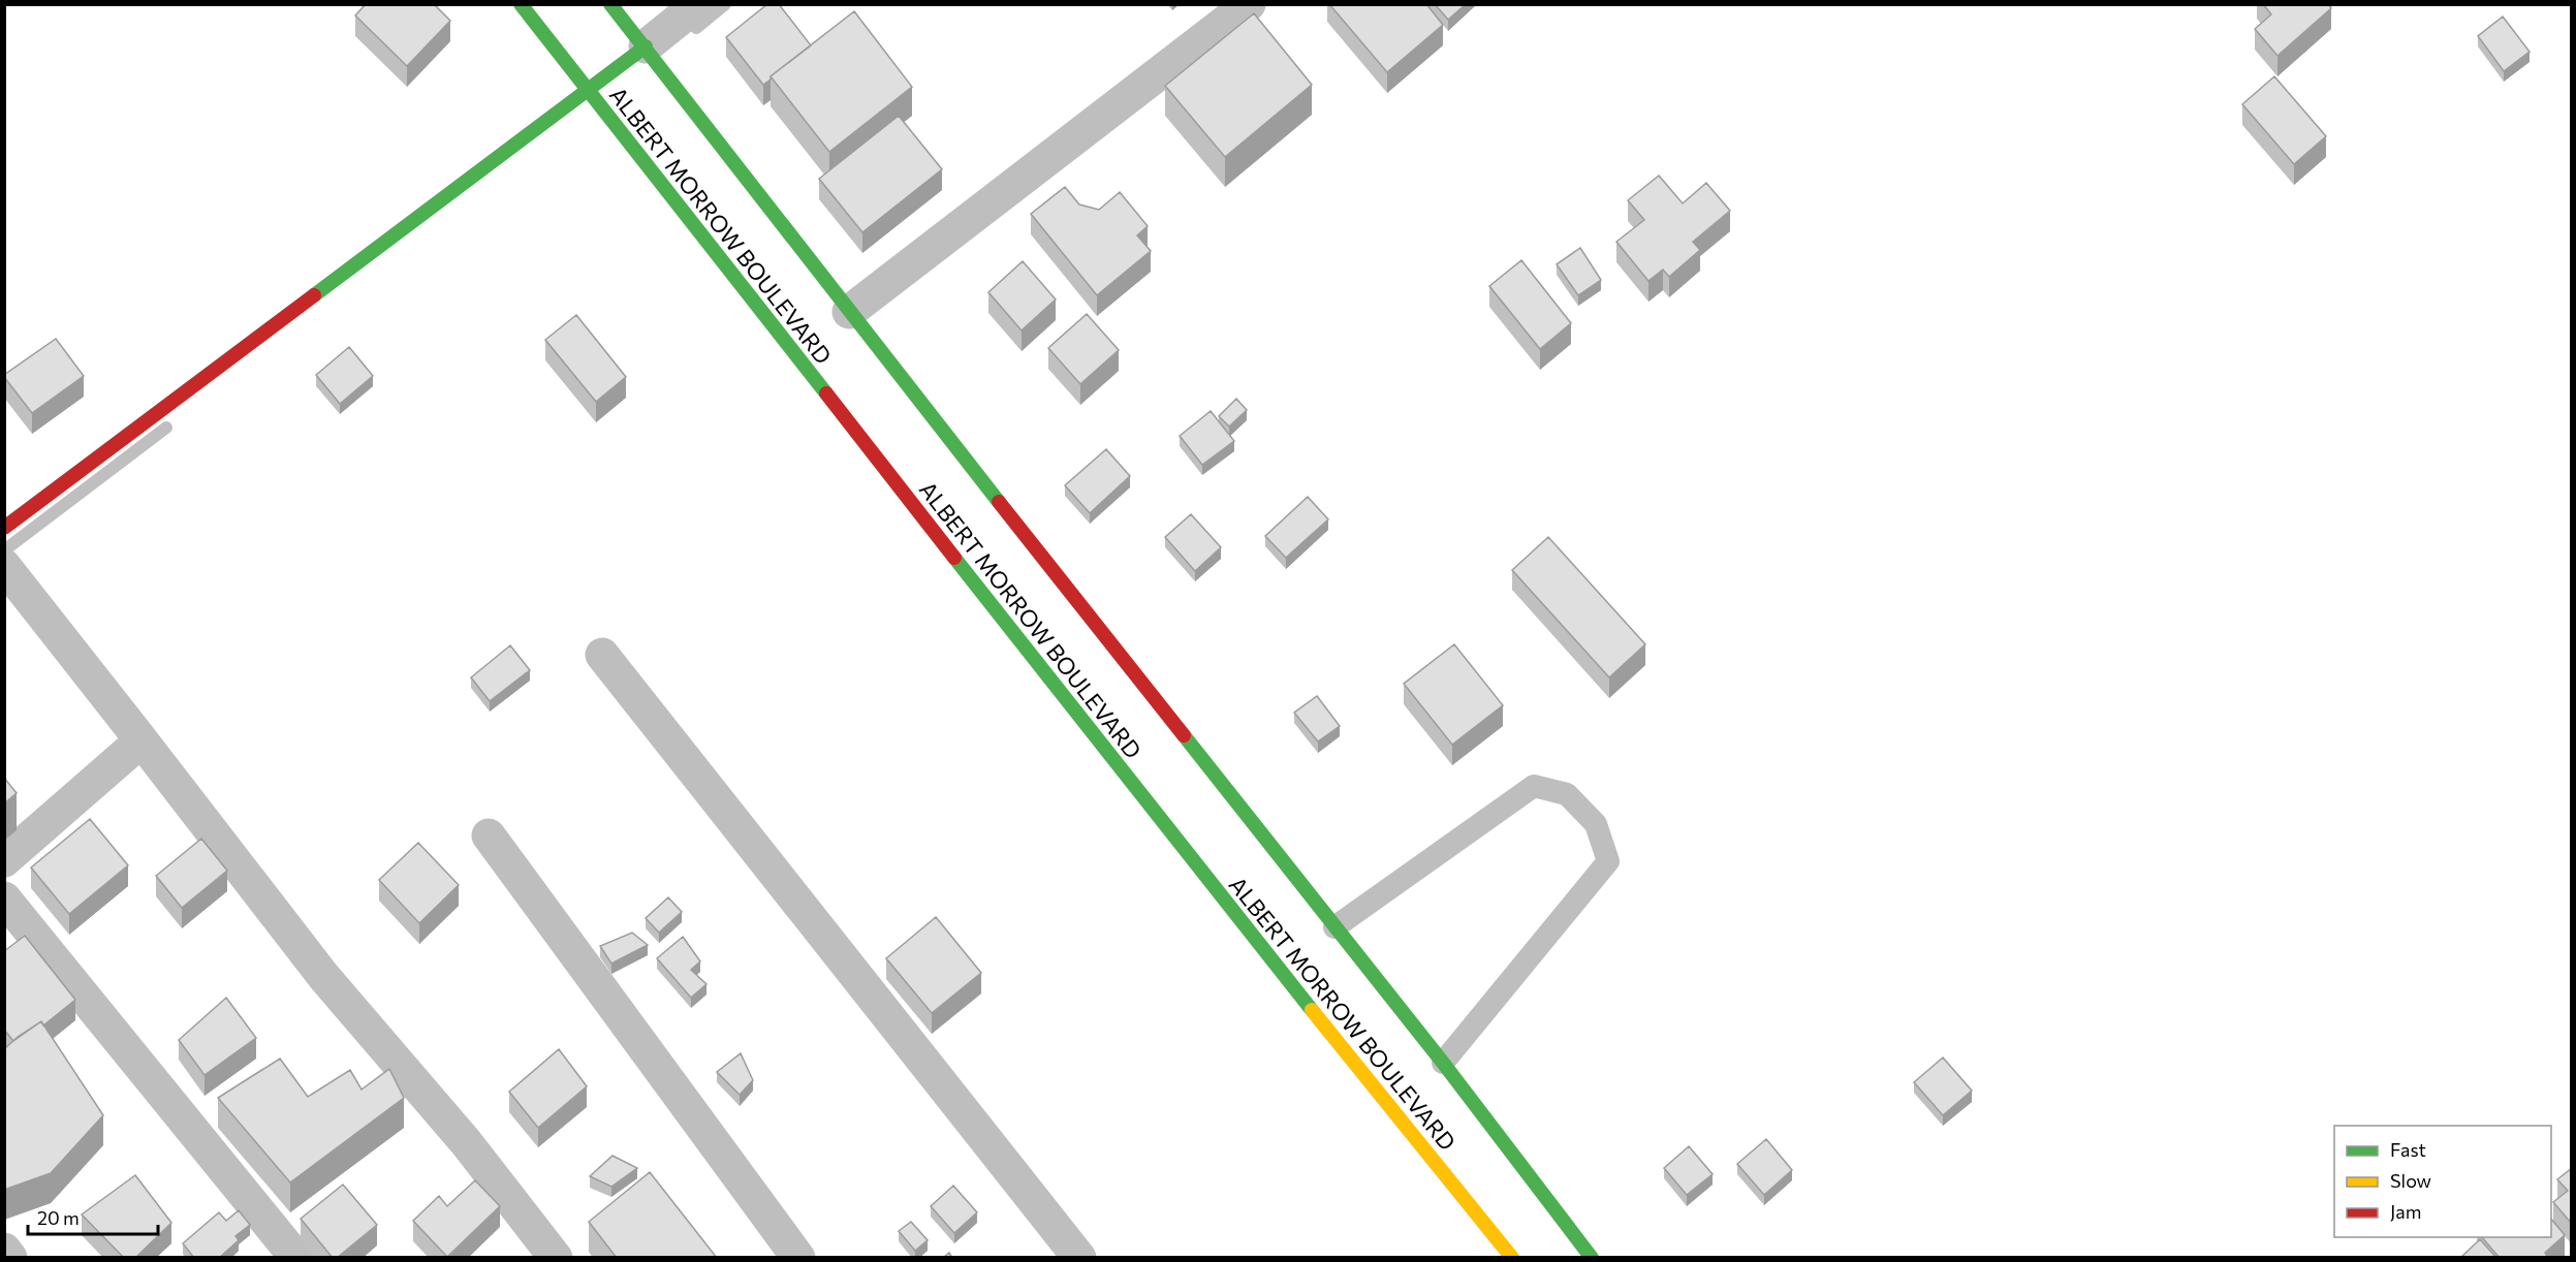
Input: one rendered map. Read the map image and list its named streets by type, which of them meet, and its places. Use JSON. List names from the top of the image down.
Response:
{
  "streets": {
    "main road": ["ALBERT MORROW BOULEVARD"]
  },
  "legend": ["Fast", "Slow", "Jam"],
  "scale_bar": "20 m"
}
